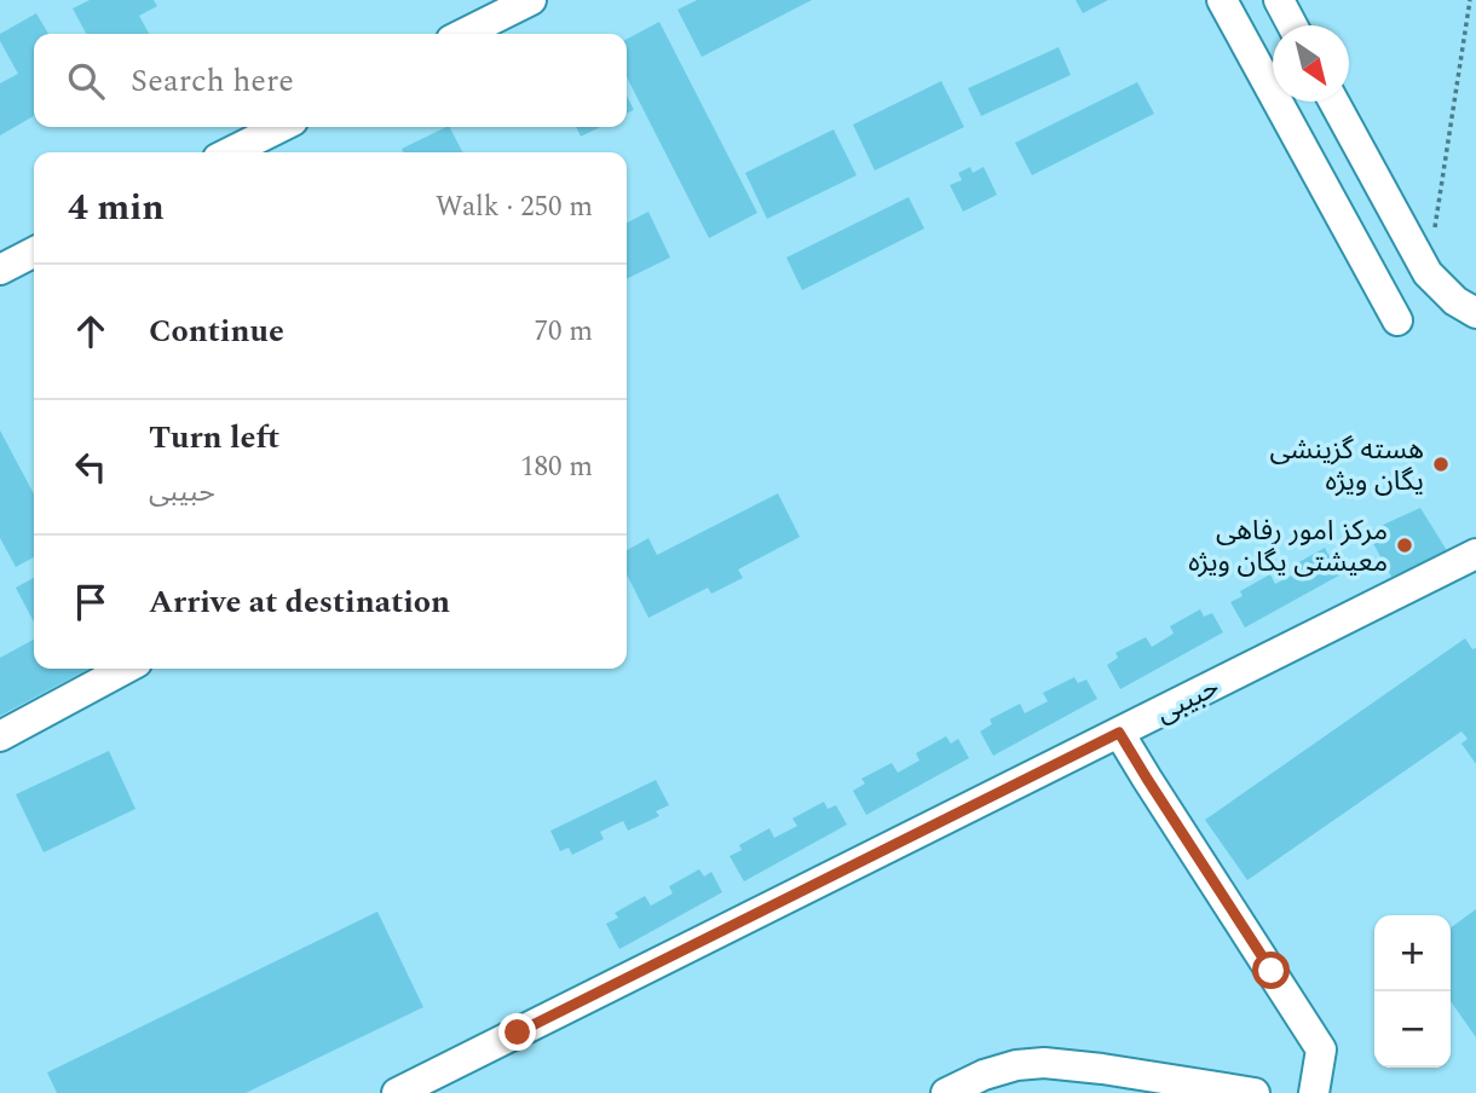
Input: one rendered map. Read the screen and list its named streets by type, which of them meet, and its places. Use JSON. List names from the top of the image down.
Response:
{
  "streets": {
    "street": ["حبیبی"]
  },
  "places": ["هسته گزینشی یگان ویژه", "مرکز امور رفاهی معیشتی یگان ویژه"],
  "north": "bottom right",
  "page": {
    "search": "Search here",
    "heading": ["4 min", "Walk · 250 m"],
    "list": [
      ["Continue", "70 m"],
      ["Turn left", "حبیبی", "180 m"],
      "Arrive at destination"
    ],
    "map_buttons": ["+", "−"]
  }
}
